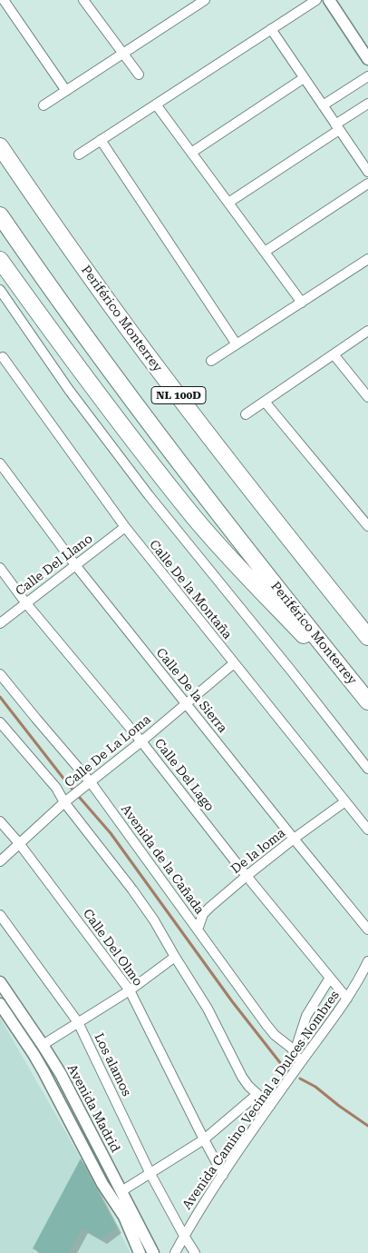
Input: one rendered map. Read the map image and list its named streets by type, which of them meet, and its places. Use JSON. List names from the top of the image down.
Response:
{
  "streets": {
    "highway": ["Periférico Monterrey", "NL 100D"],
    "street": [
      "Calle Del Llano",
      "Calle De la Montaña",
      "Calle De la Sierra",
      "Calle De La Loma",
      "Calle Del Lago",
      "De la loma",
      "Avenida de la Cañada",
      "Calle Del Olmo",
      "Los alamos",
      "Avenida Camino Vecinal a Dulces Nombres",
      "Avenida Madrid"
    ]
  },
  "crossings": [
    ["Calle Del Llano", "Calle De la Montaña"],
    ["Calle Del Llano", "Calle De la Sierra"],
    ["Calle Del Llano", "Calle Del Lago"],
    ["Calle De la Montaña", "Calle De La Loma"],
    ["Calle De la Montaña", "De la loma"],
    ["Calle De la Sierra", "Calle De La Loma"],
    ["Calle De la Sierra", "De la loma"],
    ["Calle De La Loma", "Calle Del Lago"],
    ["Calle De La Loma", "Avenida de la Cañada"],
    ["Calle De La Loma", "Calle Del Olmo"],
    ["Calle Del Lago", "De la loma"],
    ["Calle Del Lago", "Avenida Camino Vecinal a Dulces Nombres"],
    ["De la loma", "Avenida de la Cañada"],
    ["Avenida de la Cañada", "Avenida Camino Vecinal a Dulces Nombres"],
    ["Calle Del Olmo", "Avenida Camino Vecinal a Dulces Nombres"],
    ["Los alamos", "Avenida Camino Vecinal a Dulces Nombres"]
  ]
}
